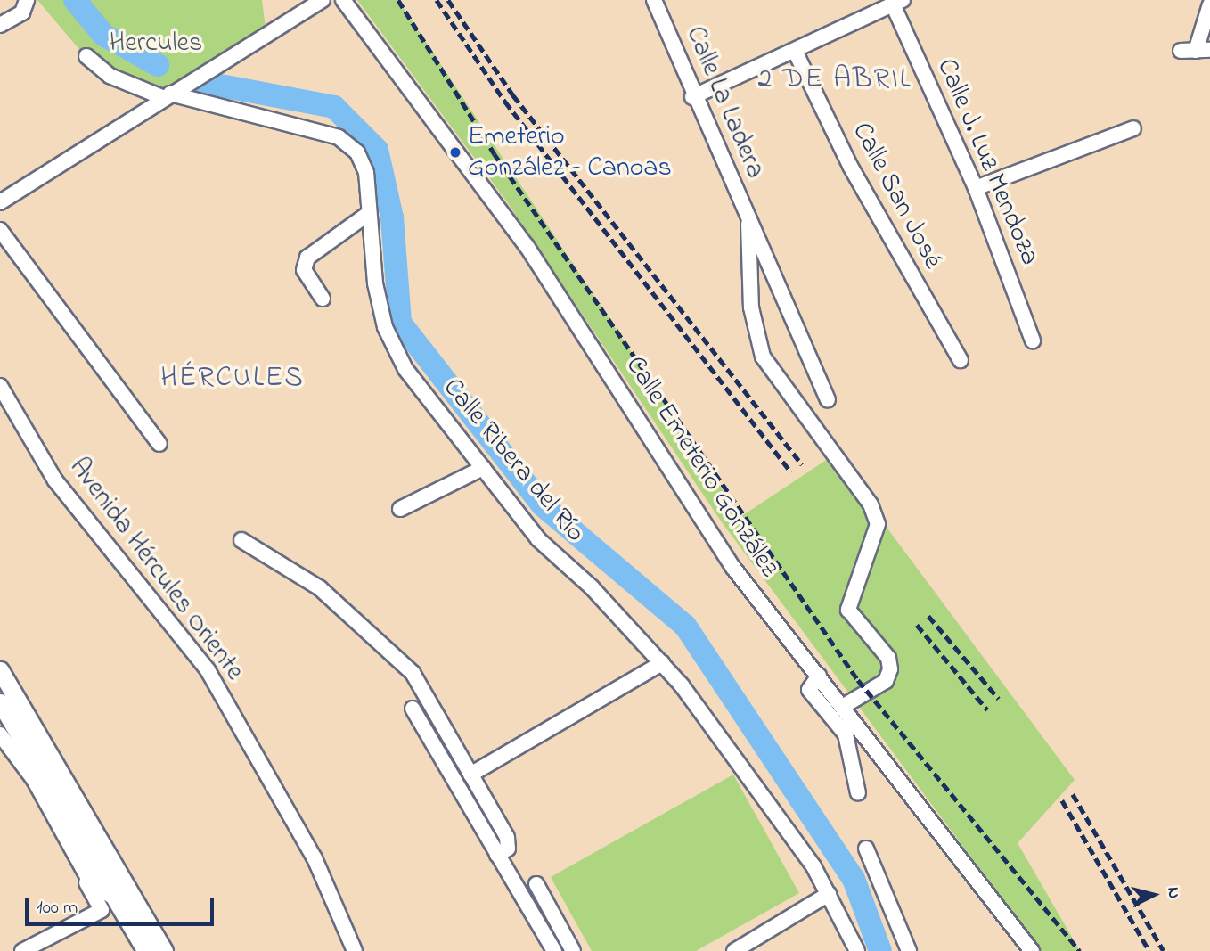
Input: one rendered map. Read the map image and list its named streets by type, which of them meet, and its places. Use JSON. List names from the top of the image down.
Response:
{
  "streets": {
    "street": [
      "Calle La Ladera",
      "Calle J. Luz Mendoza",
      "Calle San José",
      "Calle Ribera del Río",
      "Calle Emeterio González",
      "Avenida Hércules Oriente"
    ]
  },
  "crossings": [
    ["Calle La Ladera", "Calle Emeterio González"]
  ],
  "districts": ["2 DE ABRIL", "HÉRCULES"],
  "parks": ["Hercules"],
  "places": ["Emeterio González - Canoas"],
  "scale_bar": "100 m",
  "north": "right"
}
